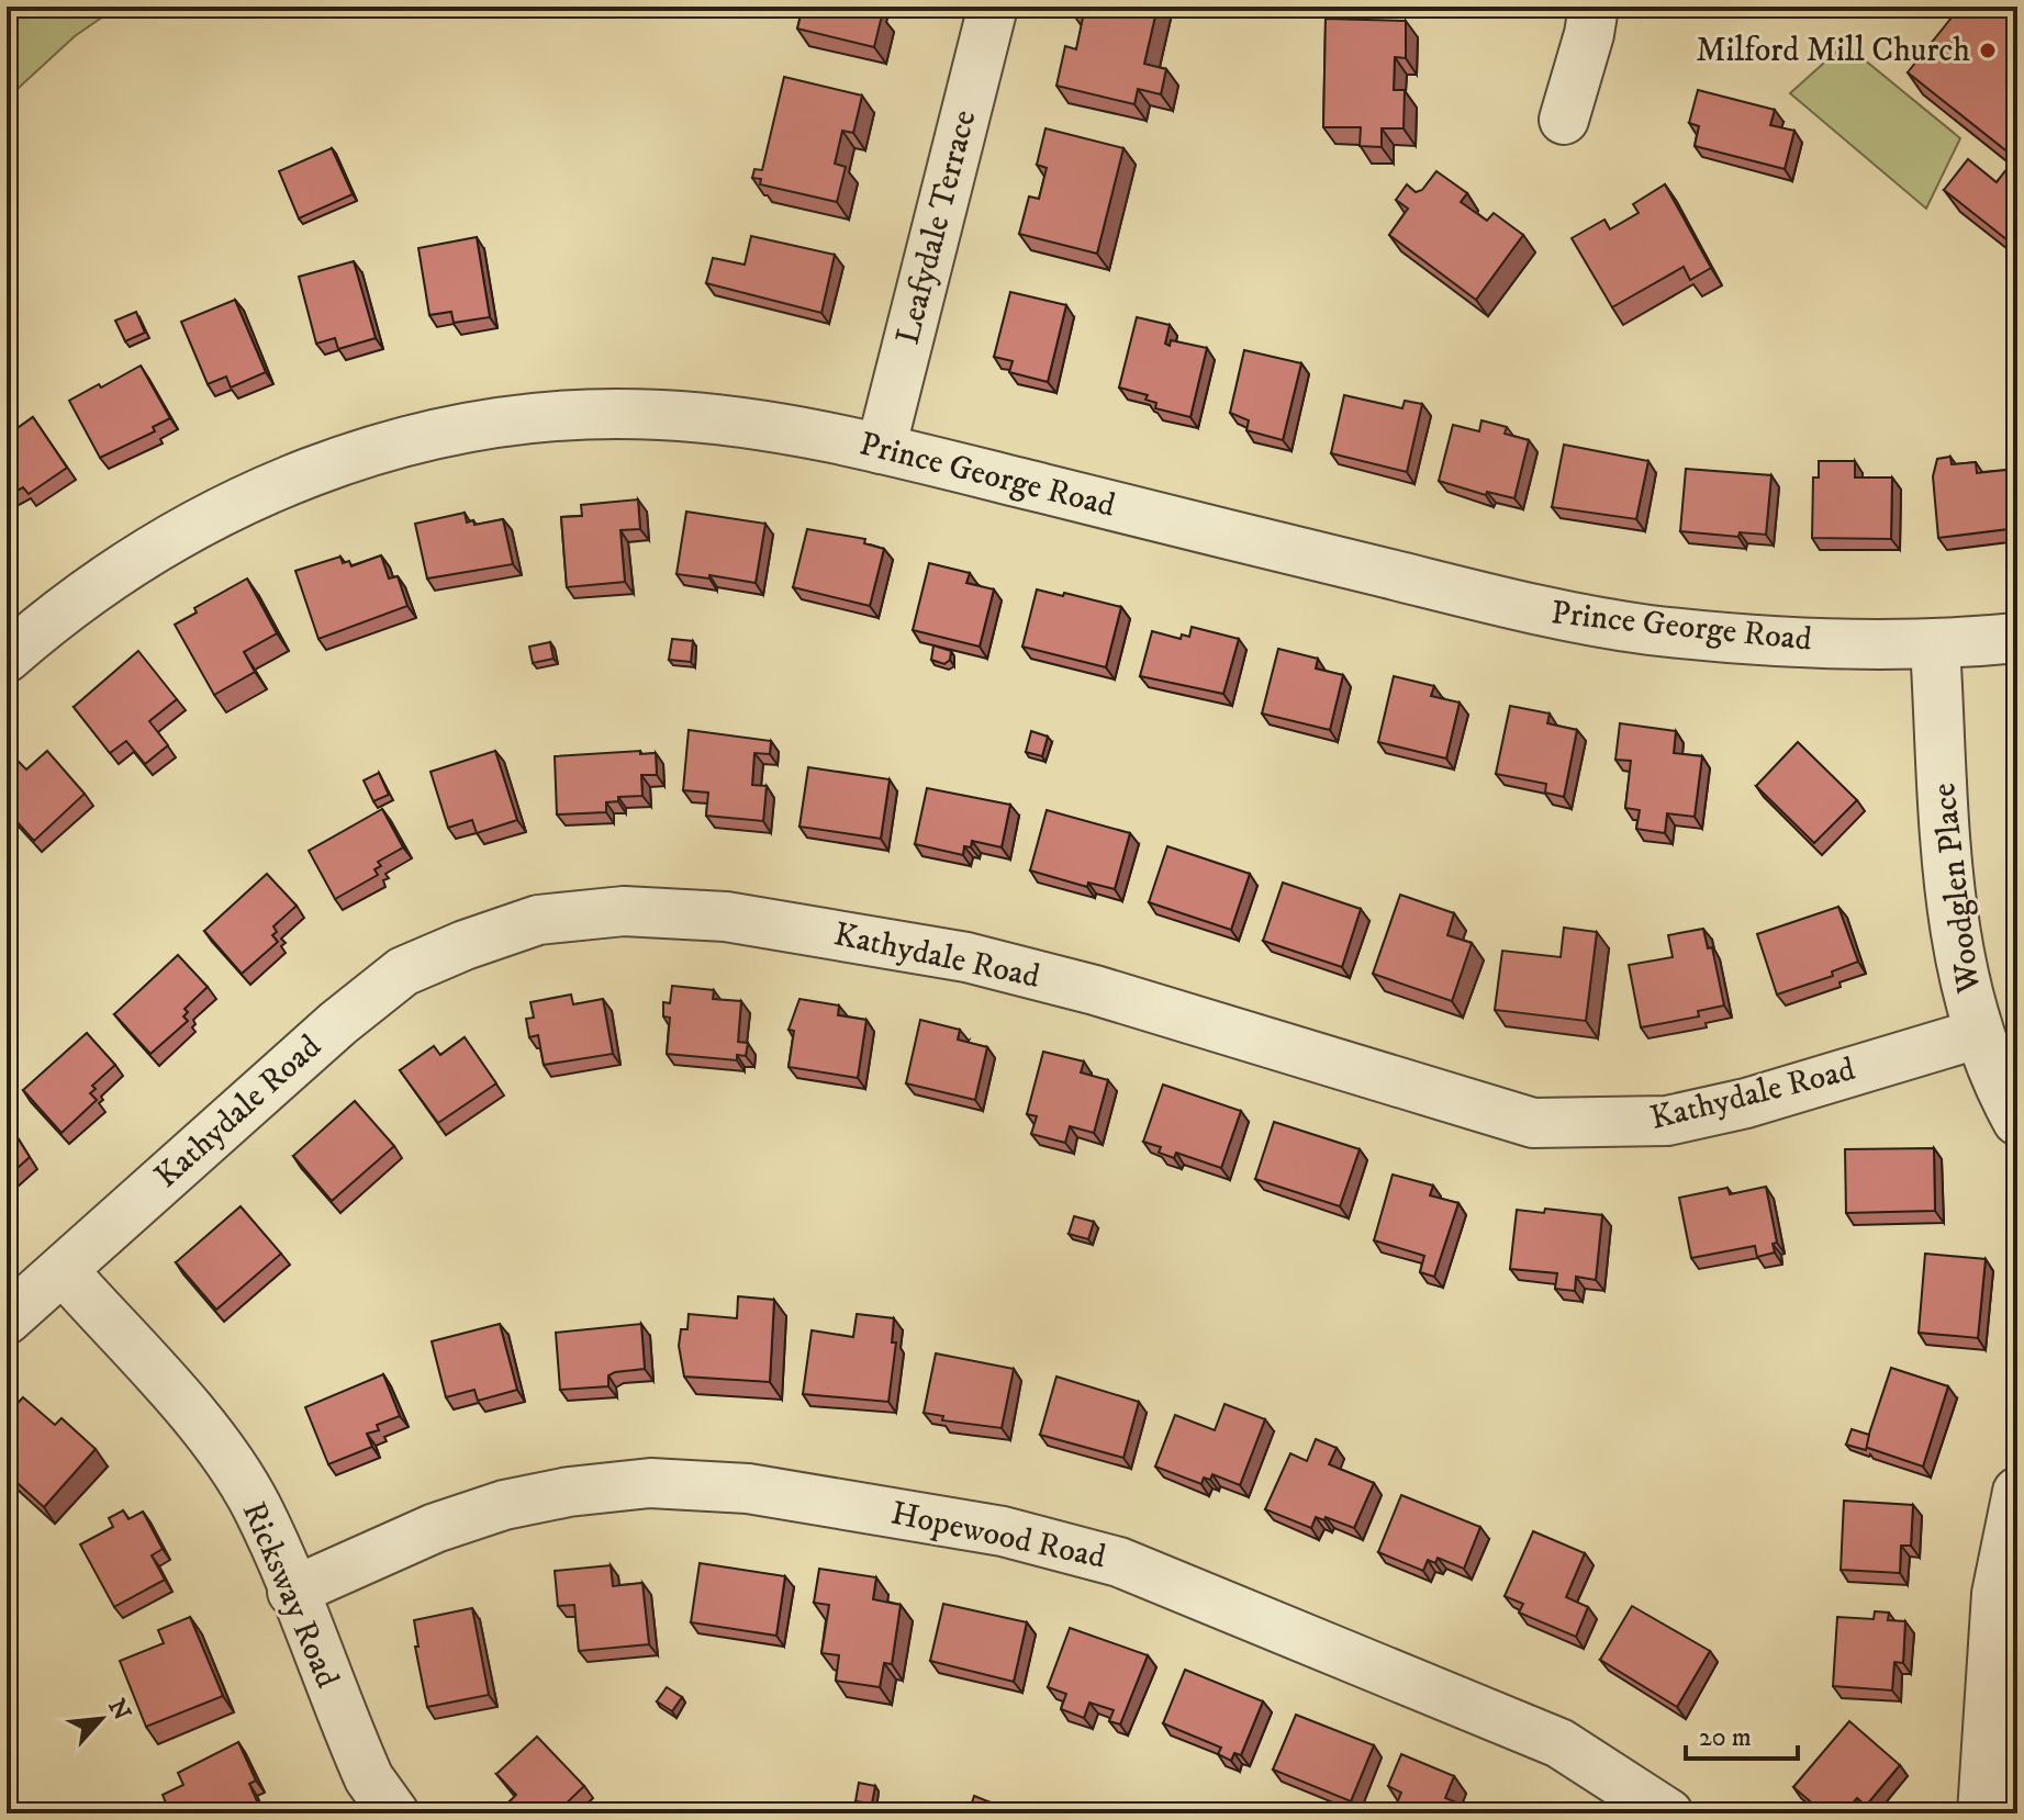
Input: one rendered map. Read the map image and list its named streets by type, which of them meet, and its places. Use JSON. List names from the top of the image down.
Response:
{
  "streets": {
    "street": [
      "Leafydale Terrace",
      "Prince George Road",
      "Woodglen Place",
      "Kathydale Road",
      "Hopewood Road",
      "Ricksway Road"
    ]
  },
  "crossings": [
    ["Leafydale Terrace", "Prince George Road"],
    ["Prince George Road", "Woodglen Place"],
    ["Woodglen Place", "Kathydale Road"],
    ["Kathydale Road", "Ricksway Road"],
    ["Hopewood Road", "Ricksway Road"]
  ],
  "places": ["Milford Mill Church"],
  "scale_bar": "20 m",
  "north": "top right"
}
